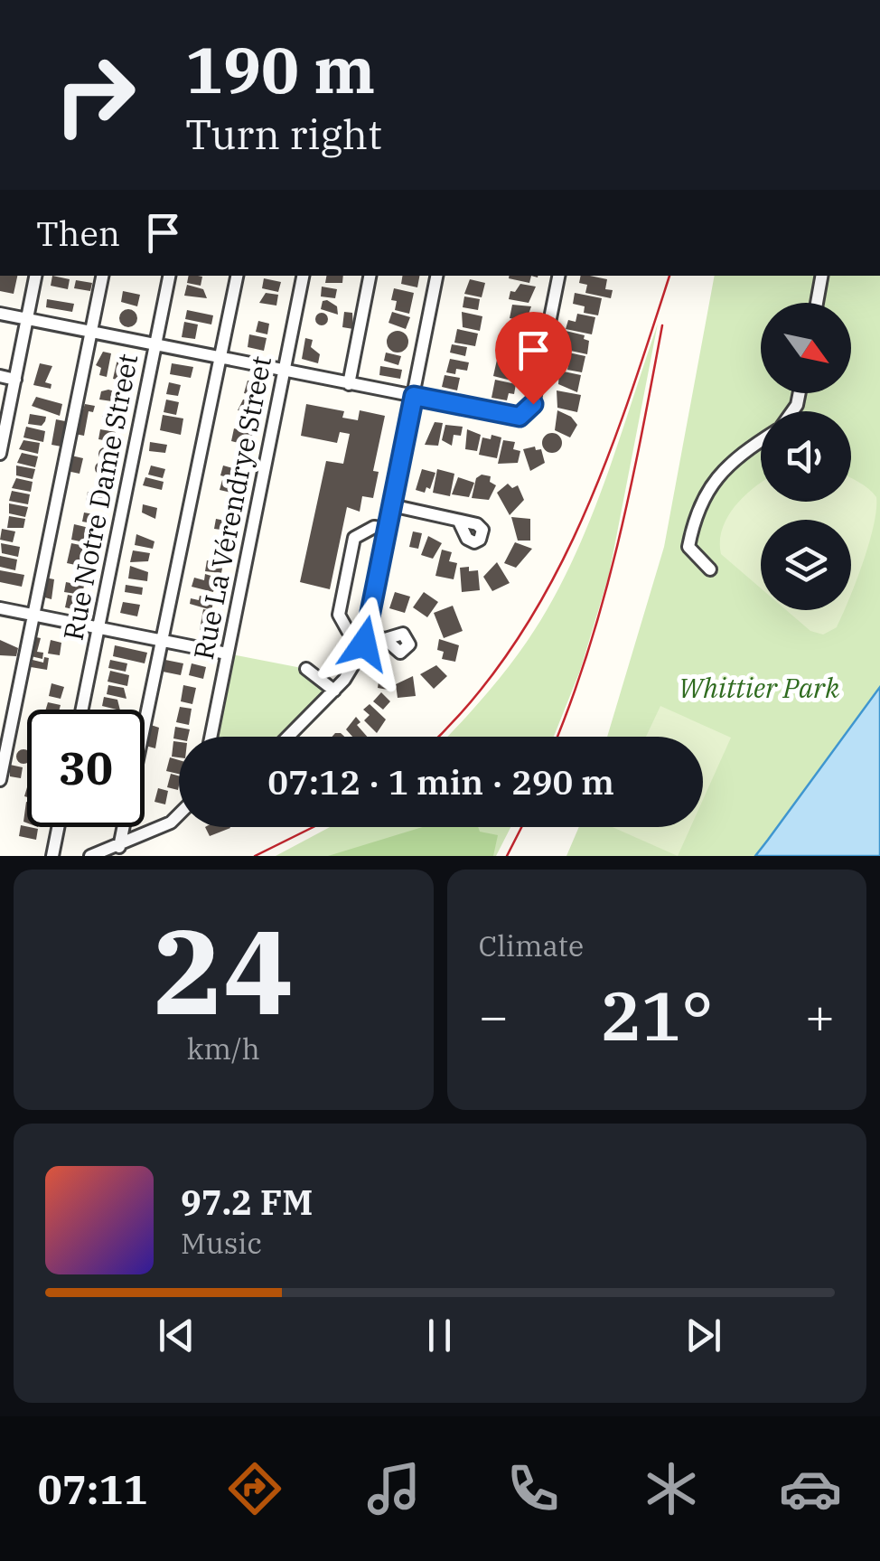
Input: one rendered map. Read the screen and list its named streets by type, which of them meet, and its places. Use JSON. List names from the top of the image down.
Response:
{
  "streets": {
    "street": ["Rue Notre Dame Street", "Rue La Vérendrye Street"]
  },
  "parks": ["Whittier Park"],
  "north": "bottom right",
  "page": {
    "turn": ["190 m", "Turn right"],
    "then": "Then",
    "limit": "30",
    "trip": "07:12 · 1 min · 290 m",
    "tile": [
      ["24", "km/h"],
      "Climate"
    ],
    "heat": ["−", "21°", "+"],
    "song": ["97.2 FM", "Music"],
    "tabs": "07:11"
  }
}
